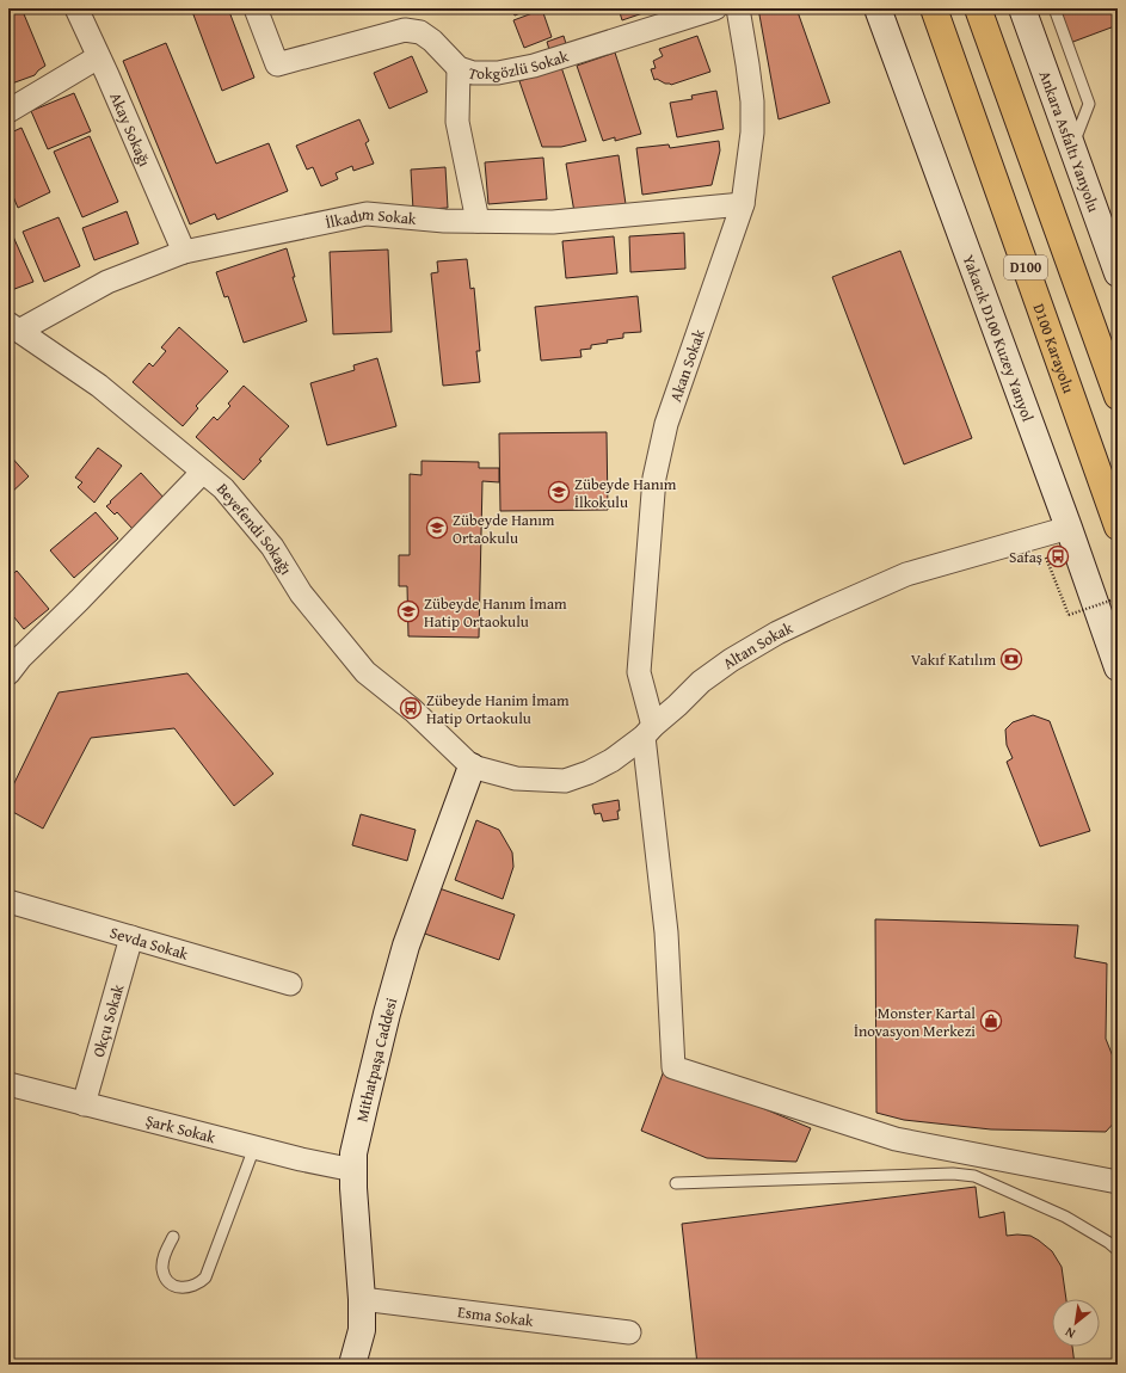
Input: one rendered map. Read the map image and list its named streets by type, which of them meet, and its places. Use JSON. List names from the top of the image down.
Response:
{
  "streets": {
    "highway": ["D100", "D100 Karayolu"],
    "main road": ["Ankara Asfaltı Yanyolu", "Yakacık D100 Kuzey Yanyol", "Mithatpaşa Caddesi"],
    "street": [
      "Tokgözlü Sokak",
      "Akay Sokağı",
      "İlkadım Sokak",
      "Akan Sokak",
      "Beyefendi Sokağı",
      "Altan Sokak",
      "Sevda Sokak",
      "Okçu Sokak",
      "Şark Sokak",
      "Esma Sokak"
    ]
  },
  "crossings": [
    ["Akay Sokağı", "İlkadım Sokak"],
    ["İlkadım Sokak", "Akan Sokak"],
    ["İlkadım Sokak", "Beyefendi Sokağı"],
    ["Yakacık D100 Kuzey Yanyol", "Altan Sokak"],
    ["Akan Sokak", "Altan Sokak"],
    ["Beyefendi Sokağı", "Altan Sokak"],
    ["Beyefendi Sokağı", "Mithatpaşa Caddesi"],
    ["Altan Sokak", "Mithatpaşa Caddesi"],
    ["Sevda Sokak", "Okçu Sokak"],
    ["Okçu Sokak", "Şark Sokak"],
    ["Mithatpaşa Caddesi", "Şark Sokak"],
    ["Mithatpaşa Caddesi", "Esma Sokak"]
  ],
  "places": {
    "school or university": ["Zübeyde Hanım İlkokulu", "Zübeyde Hanım Ortaokulu", "Zübeyde Hanım İmam Hatip Ortaokulu"],
    "bus stop": ["Safaş", "Zübeyde Hanim İmam Hati̇p Ortaokulu"],
    "bank": ["Vakıf Katılım"],
    "shop": ["Monster Kartal İnovasyon Merkezi"]
  },
  "north": "bottom left"
}
